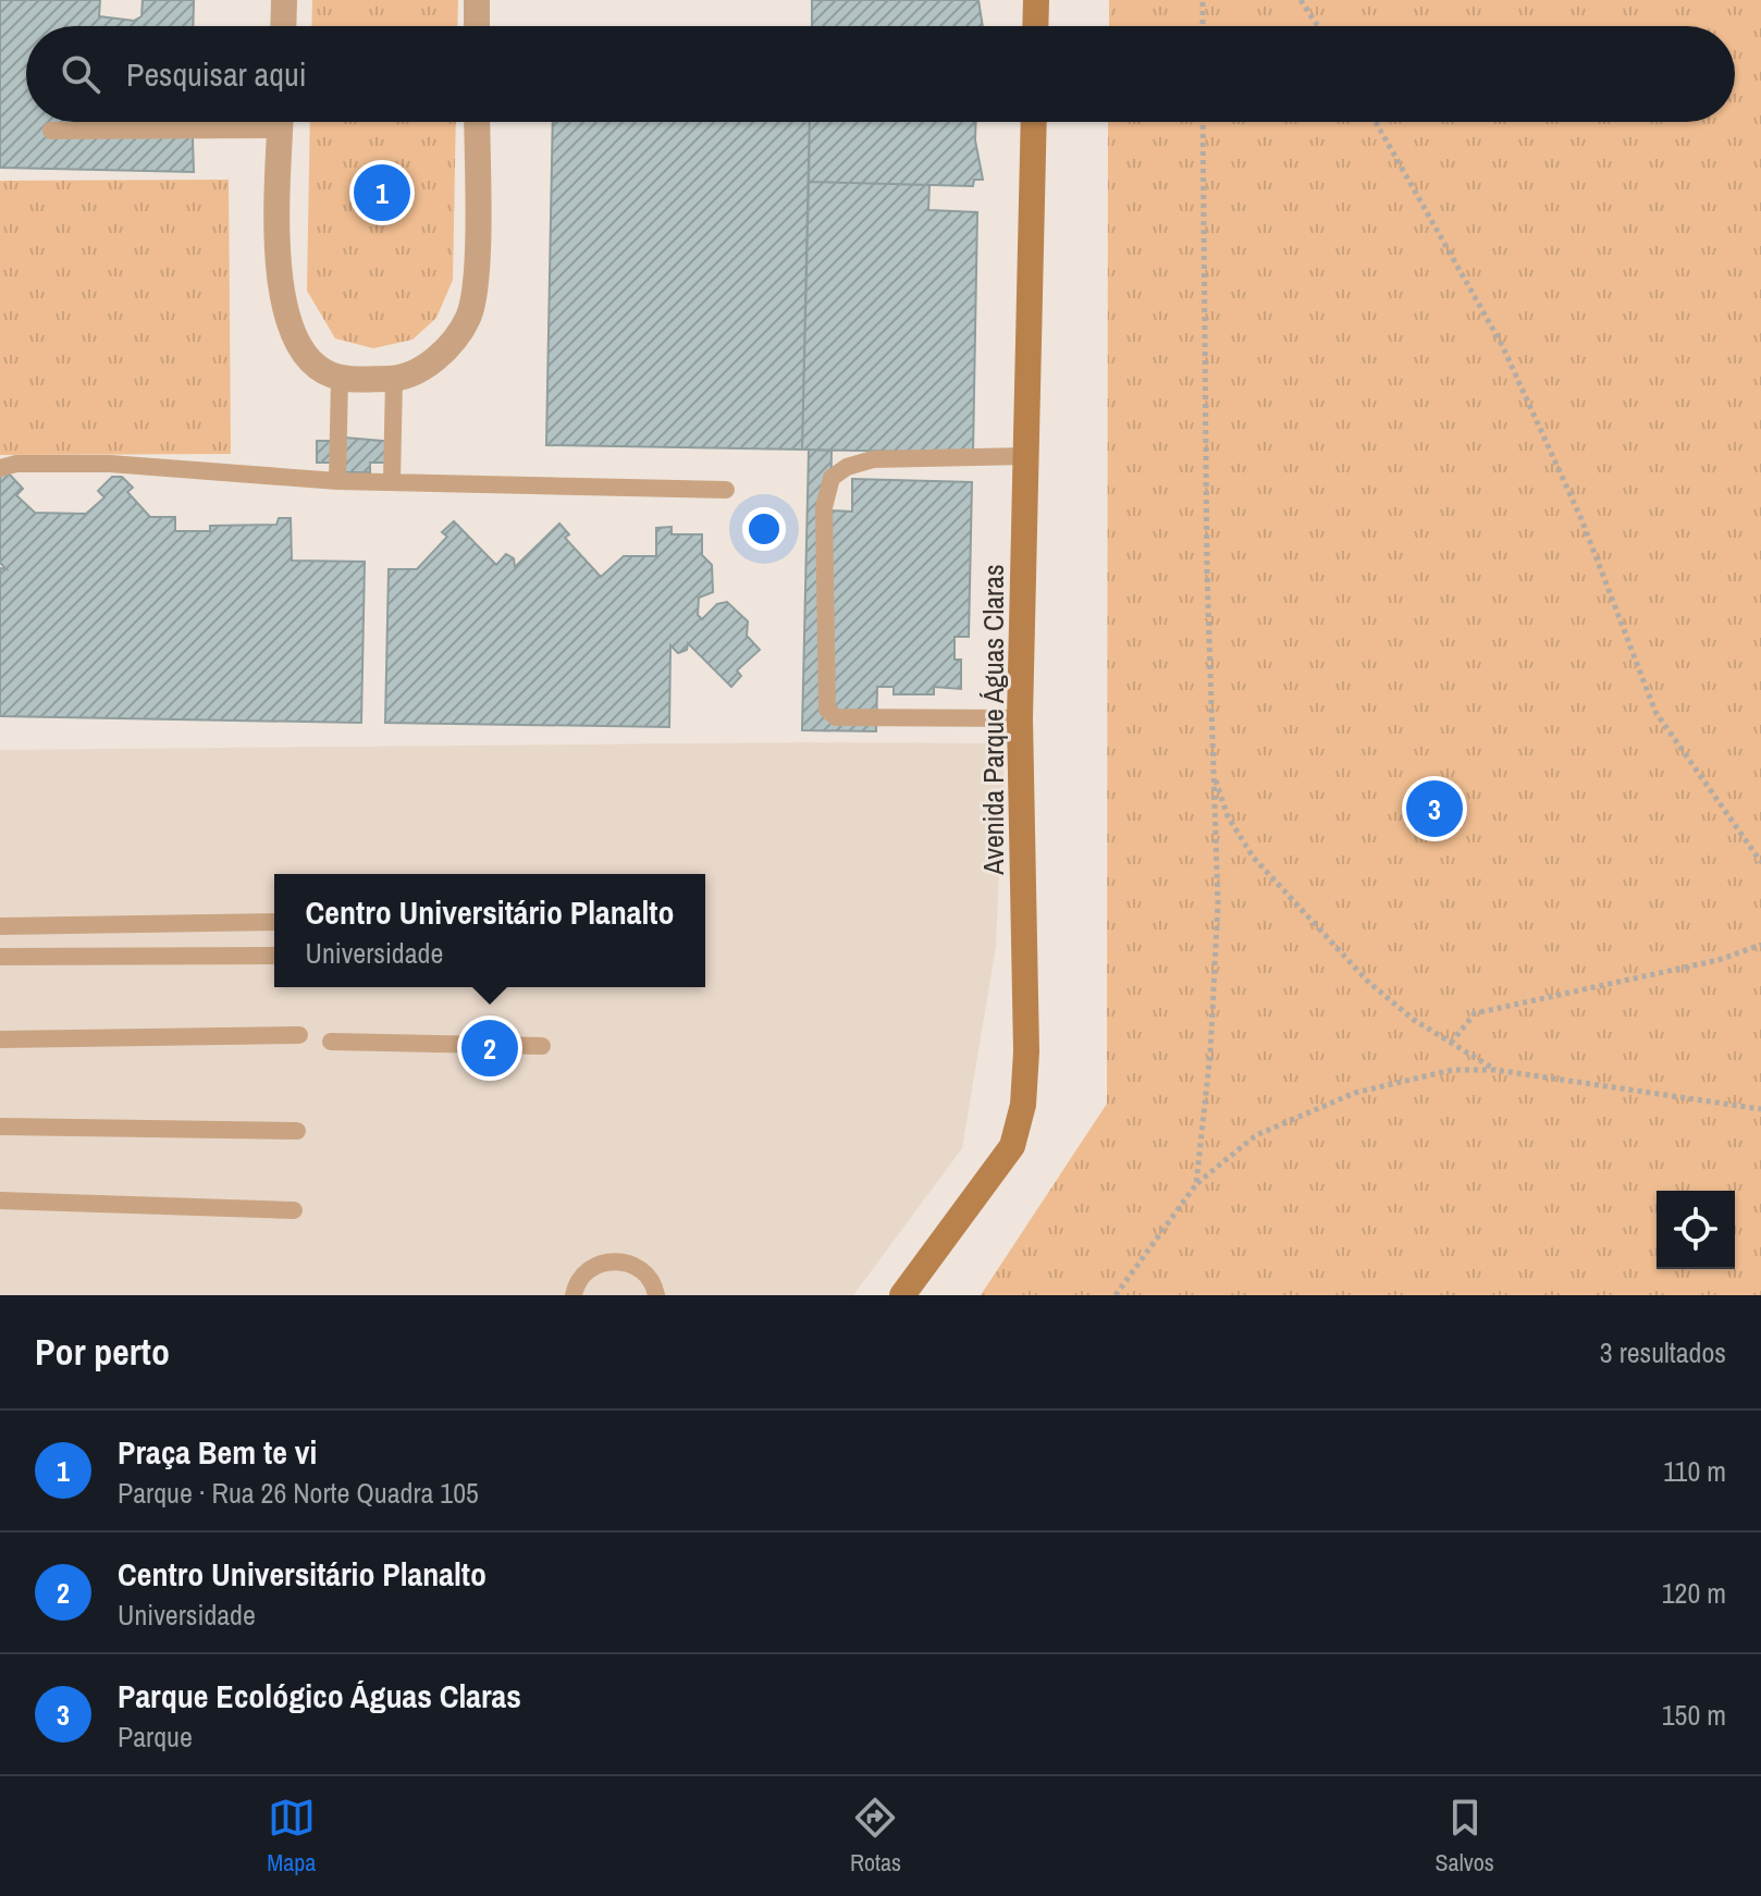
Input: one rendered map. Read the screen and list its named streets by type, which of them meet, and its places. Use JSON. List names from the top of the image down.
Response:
{
  "streets": {
    "street": ["Avenida Parque Águas Claras"]
  },
  "page": {
    "search": "Pesquisar aqui",
    "pins": ["1", "3", "2"],
    "popup": ["Centro Universitário Planalto", "Universidade"],
    "heading": ["Por perto", "3 resultados"],
    "list": [
      {
        "mark": "1",
        "name": "Praça Bem te vi",
        "note": "Parque · Rua 26 Norte Quadra 105",
        "value": "110 m"
      },
      {
        "mark": "2",
        "name": "Centro Universitário Planalto",
        "note": "Universidade",
        "value": "120 m"
      },
      {
        "mark": "3",
        "name": "Parque Ecológico Águas Claras",
        "note": "Parque",
        "value": "150 m"
      }
    ],
    "nav": ["Mapa", "Rotas", "Salvos"]
  }
}
